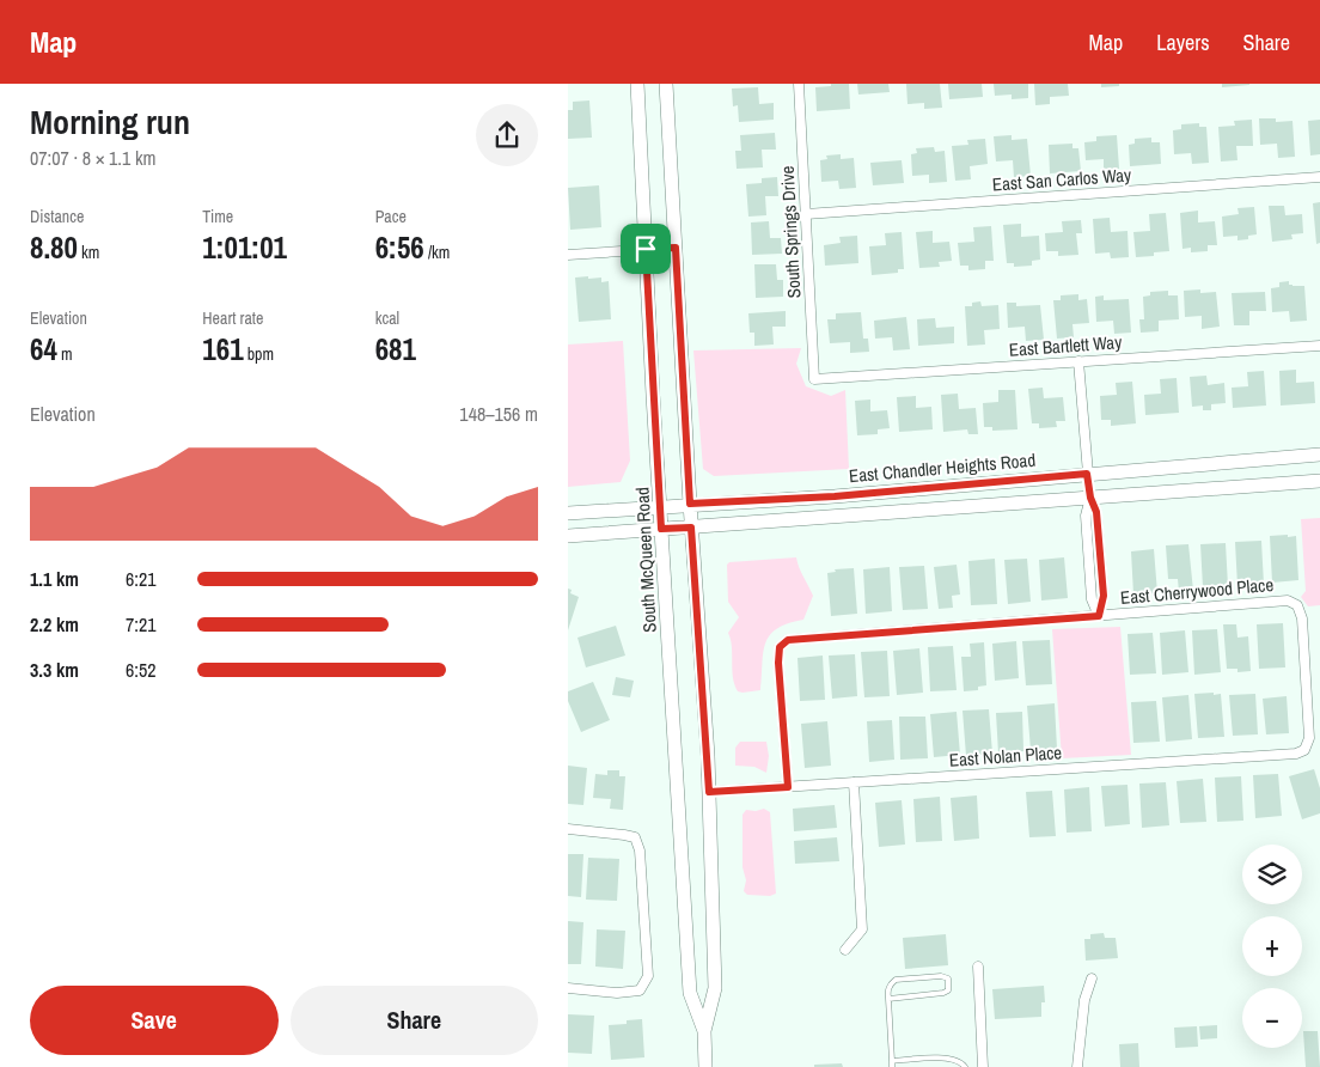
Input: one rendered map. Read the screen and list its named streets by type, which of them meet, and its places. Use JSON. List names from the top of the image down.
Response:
{
  "streets": {
    "main road": ["East Chandler Heights Road", "South McQueen Road"],
    "street": [
      "East San Carlos Way",
      "South Springs Drive",
      "East Bartlett Way",
      "East Cherrywood Place",
      "East Nolan Place"
    ]
  },
  "crossings": [
    ["East San Carlos Way", "South Springs Drive"],
    ["South Springs Drive", "East Bartlett Way"],
    ["East Chandler Heights Road", "South McQueen Road"],
    ["South McQueen Road", "East Nolan Place"],
    ["East Cherrywood Place", "East Nolan Place"]
  ],
  "page": {
    "header": "Map",
    "nav": ["Map", "Layers", "Share"],
    "heading": ["Morning run", "07:07 · 8 × 1.1 km"],
    "stats": [
      ["Distance", "8.80 km"],
      ["Time", "1:01:01"],
      ["Pace", "6:56 /km"],
      ["Elevation", "64 m"],
      ["Heart rate", "161 bpm"],
      ["kcal", "681"]
    ],
    "chart": ["Elevation", "148–156 m"],
    "list": [
      {
        "name": "1.1 km",
        "note": "6:21"
      },
      {
        "name": "2.2 km",
        "note": "7:21"
      },
      {
        "name": "3.3 km",
        "note": "6:52"
      }
    ],
    "map_buttons": ["+", "−"],
    "buttons": ["Save", "Share"]
  }
}
